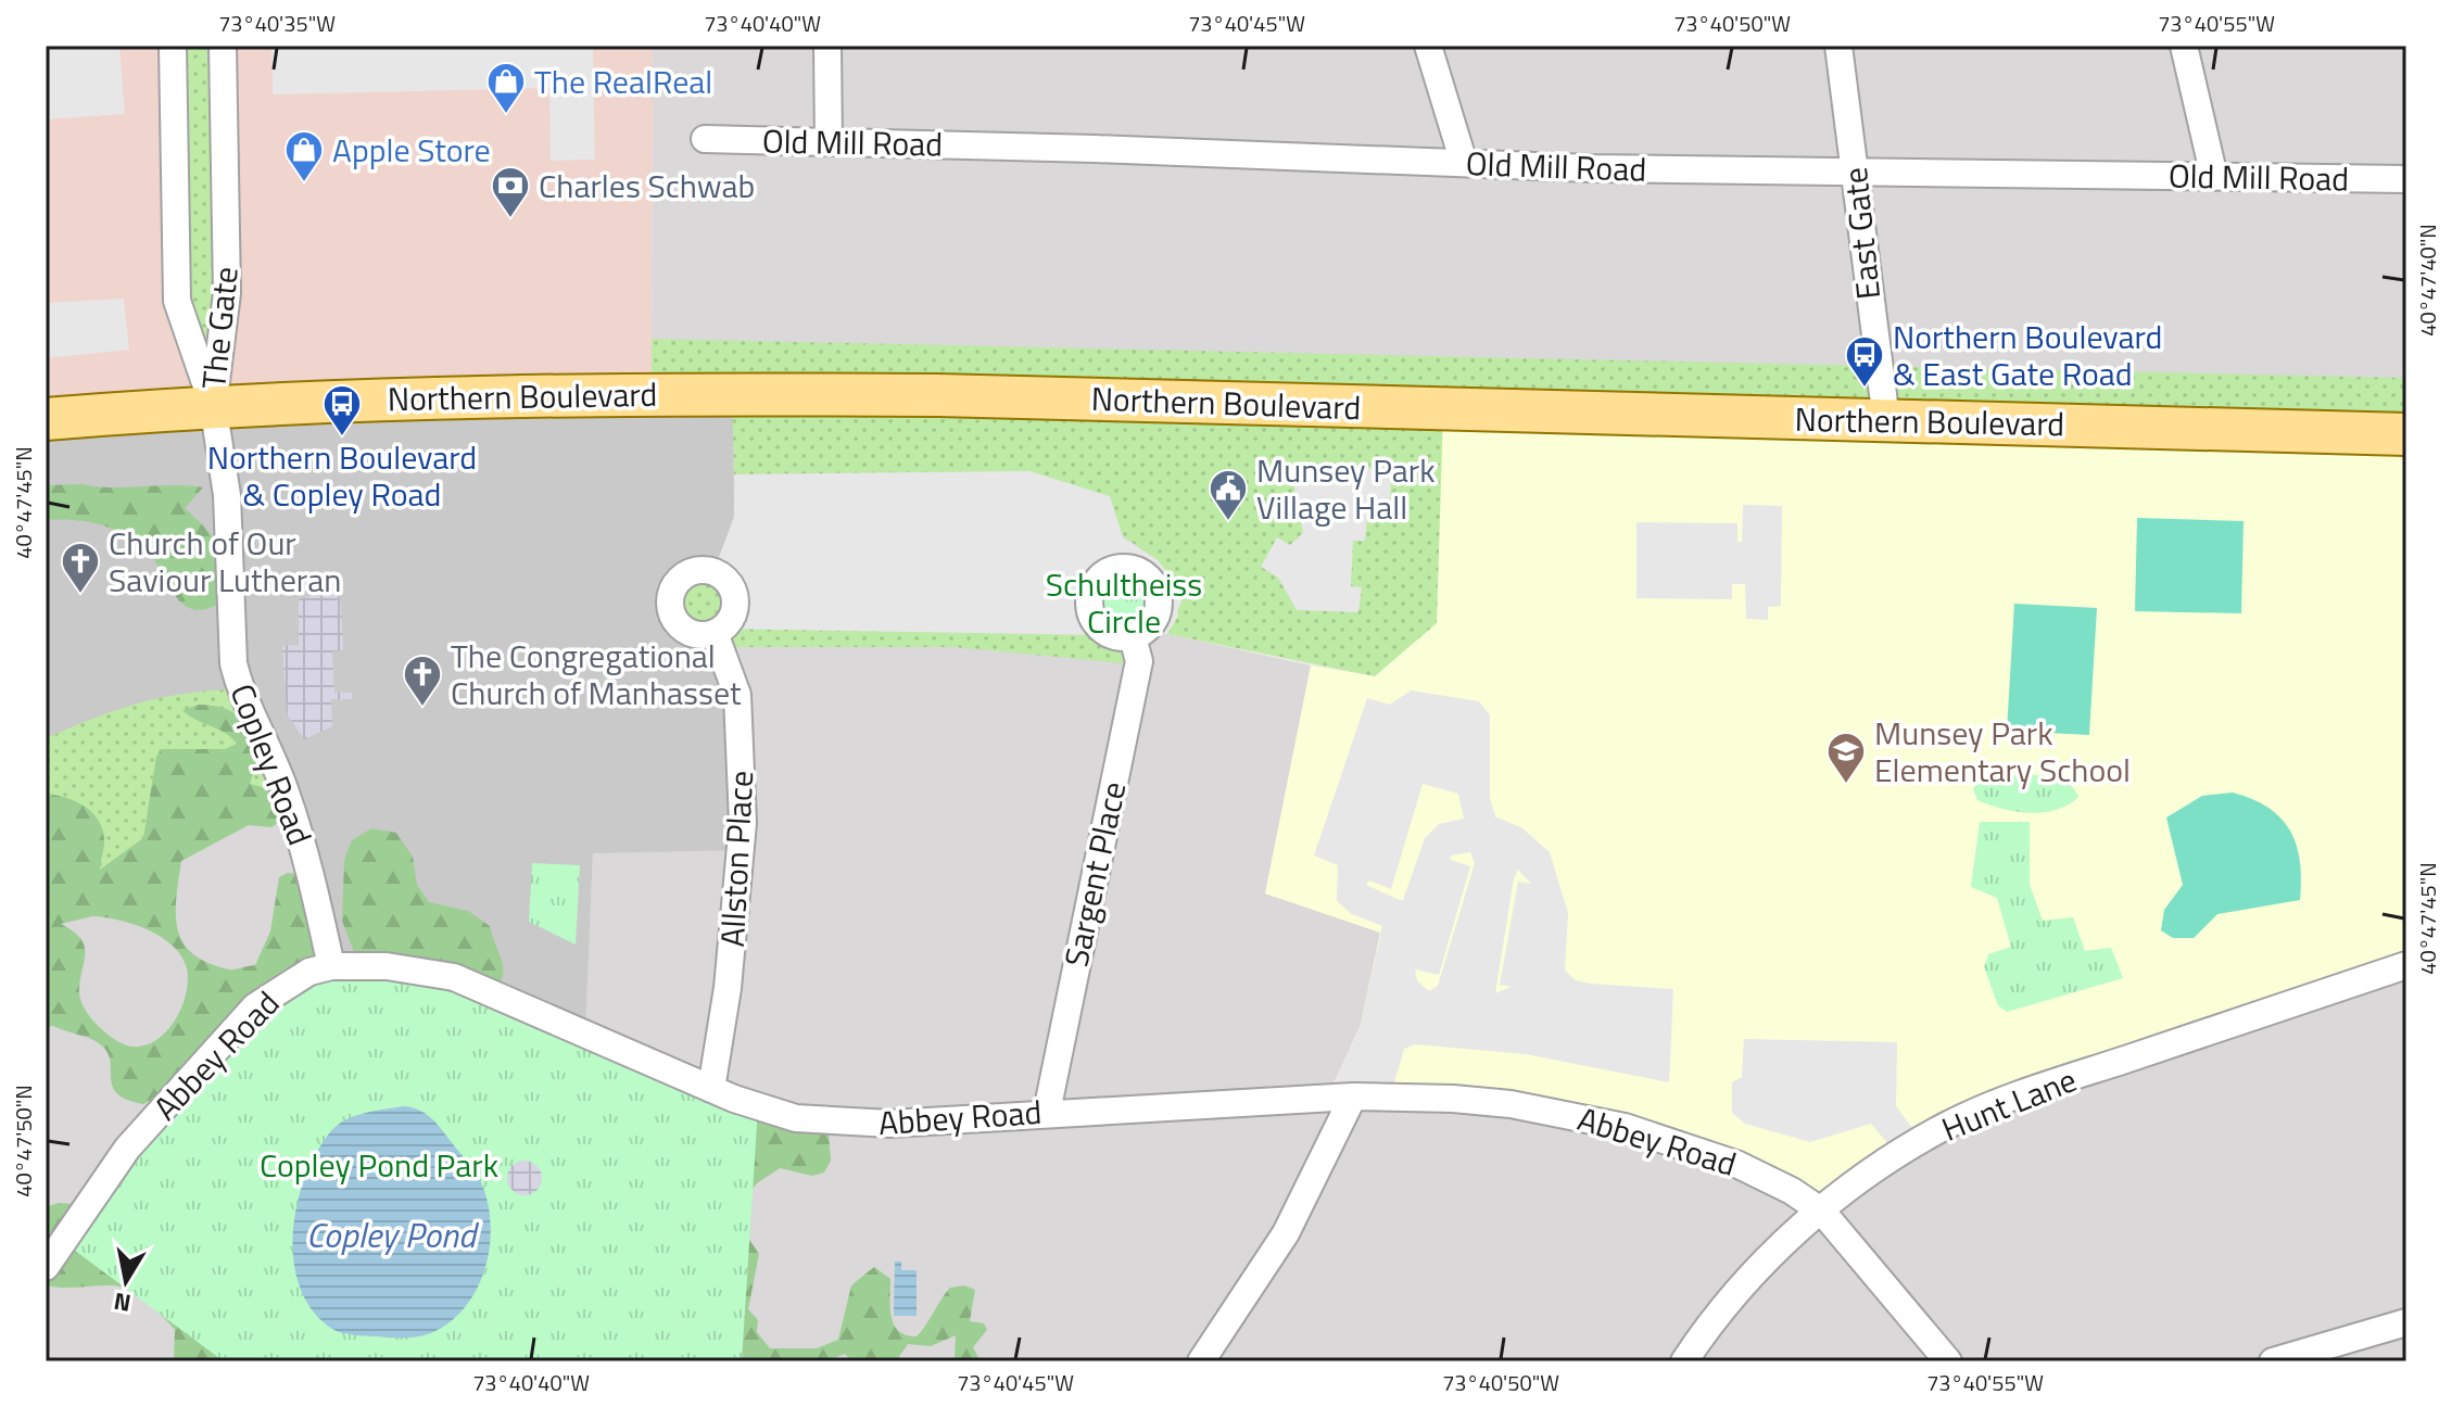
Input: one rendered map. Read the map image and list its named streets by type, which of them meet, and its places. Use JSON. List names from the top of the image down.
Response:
{
  "streets": {
    "main road": ["Northern Boulevard"],
    "street": [
      "Old Mill Road",
      "East Gate",
      "The Gate",
      "Copley Road",
      "Allston Place",
      "Sargent Place",
      "Abbey Road",
      "Hunt Lane"
    ]
  },
  "crossings": [
    ["Old Mill Road", "East Gate"],
    ["East Gate", "Northern Boulevard"],
    ["The Gate", "Northern Boulevard"],
    ["The Gate", "Copley Road"],
    ["Northern Boulevard", "Copley Road"],
    ["Copley Road", "Abbey Road"],
    ["Allston Place", "Abbey Road"],
    ["Sargent Place", "Abbey Road"],
    ["Abbey Road", "Hunt Lane"]
  ],
  "water": ["Copley Pond"],
  "parks": ["Schultheiss Circle", "Copley Pond Park"],
  "places": {
    "shop": ["The RealReal", "Apple Store"],
    "bank": ["Charles Schwab"],
    "bus stop": ["Northern Boulevard & East Gate Road", "Northern Boulevard & Copley Road"],
    "public building": ["Munsey Park Village Hall"],
    "church": ["Church of Our Saviour Lutheran", "The Congregational Church of Manhasset"],
    "school or university": ["Munsey Park Elementary School"]
  },
  "north": "bottom",
  "coordinates": [
    "73°40'35\"W",
    "73°40'40\"W",
    "73°40'45\"W",
    "73°40'50\"W",
    "73°40'55\"W",
    "40°47'40\"N",
    "40°47'45\"N",
    "40°47'50\"N"
  ]
}
